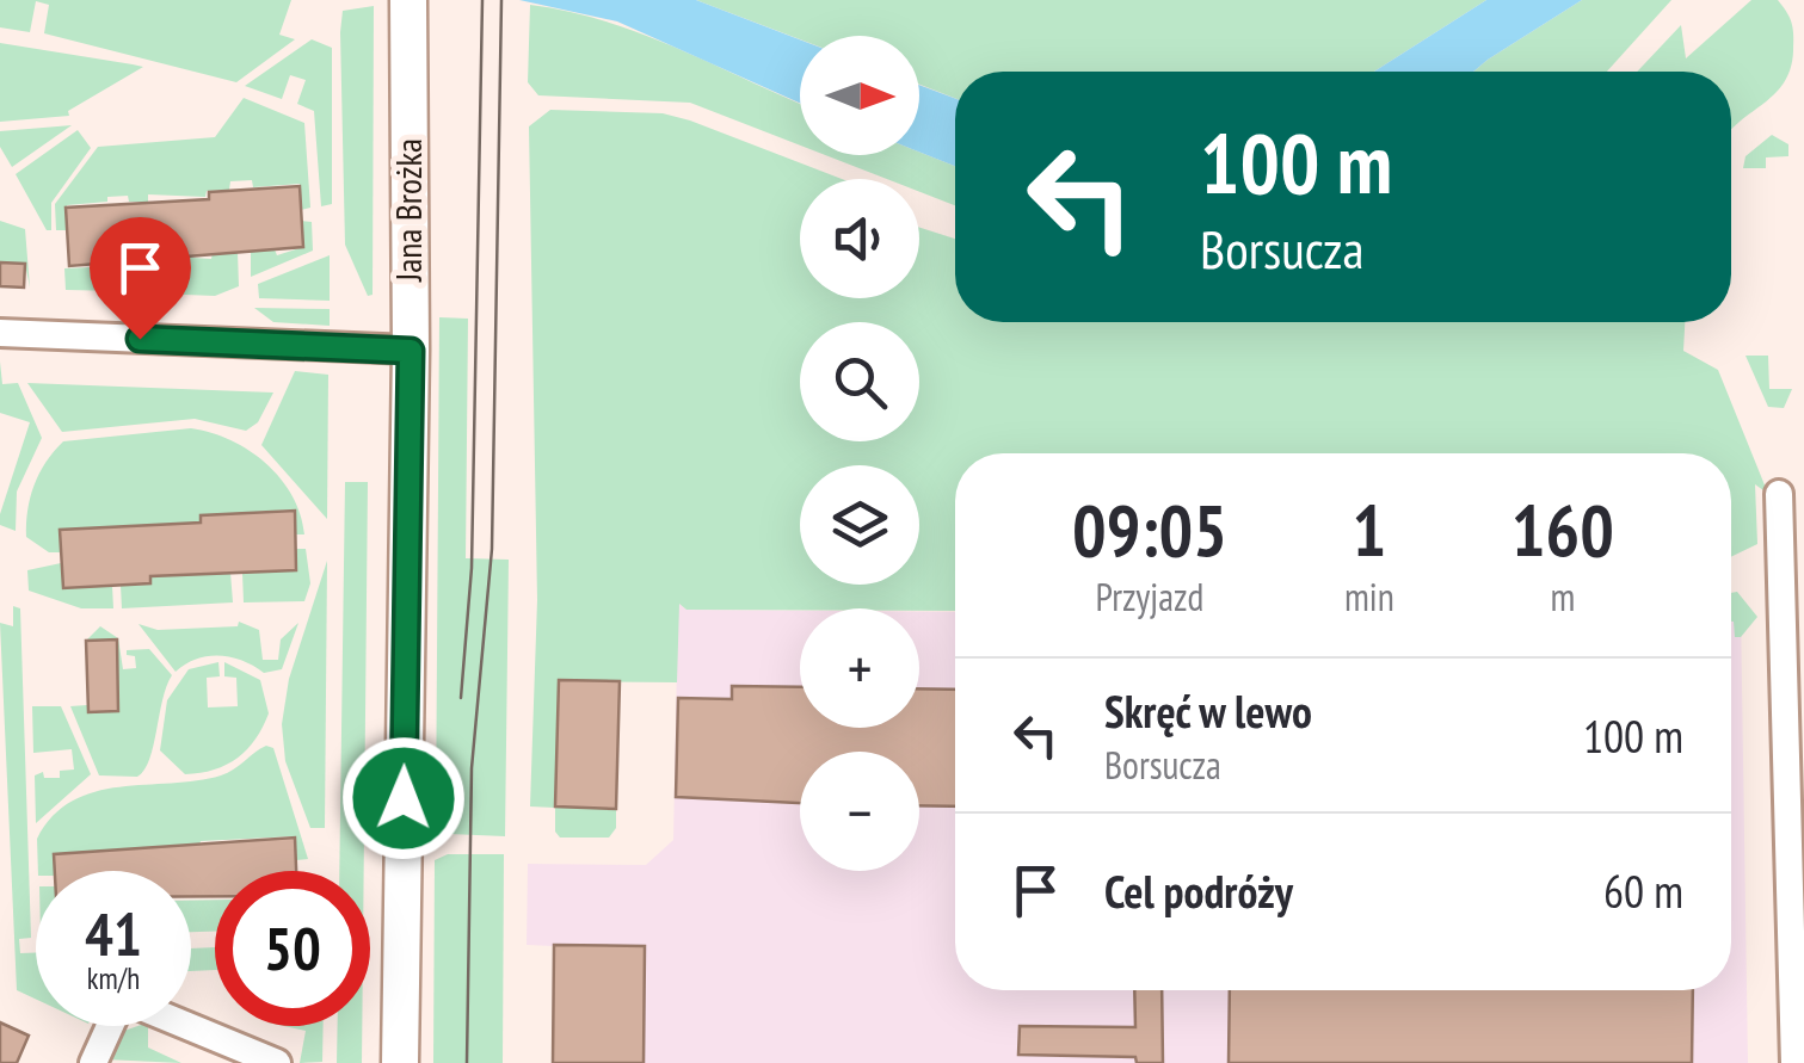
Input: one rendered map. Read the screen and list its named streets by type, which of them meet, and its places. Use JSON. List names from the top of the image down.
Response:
{
  "streets": {
    "main road": ["Jana Brożka"]
  },
  "north": "right",
  "page": {
    "map_buttons": ["+", "−"],
    "turn": ["100 m", "Borsucza"],
    "eta": [
      "09:05",
      "Przyjazd",
      "1",
      "min",
      "160",
      "m"
    ],
    "list": [
      {
        "name": "Skręć w lewo",
        "note": "Borsucza",
        "value": "100 m"
      },
      {
        "name": "Cel podróży",
        "value": "60 m"
      }
    ],
    "speed": "41 km/h",
    "limit": "50"
  }
}
